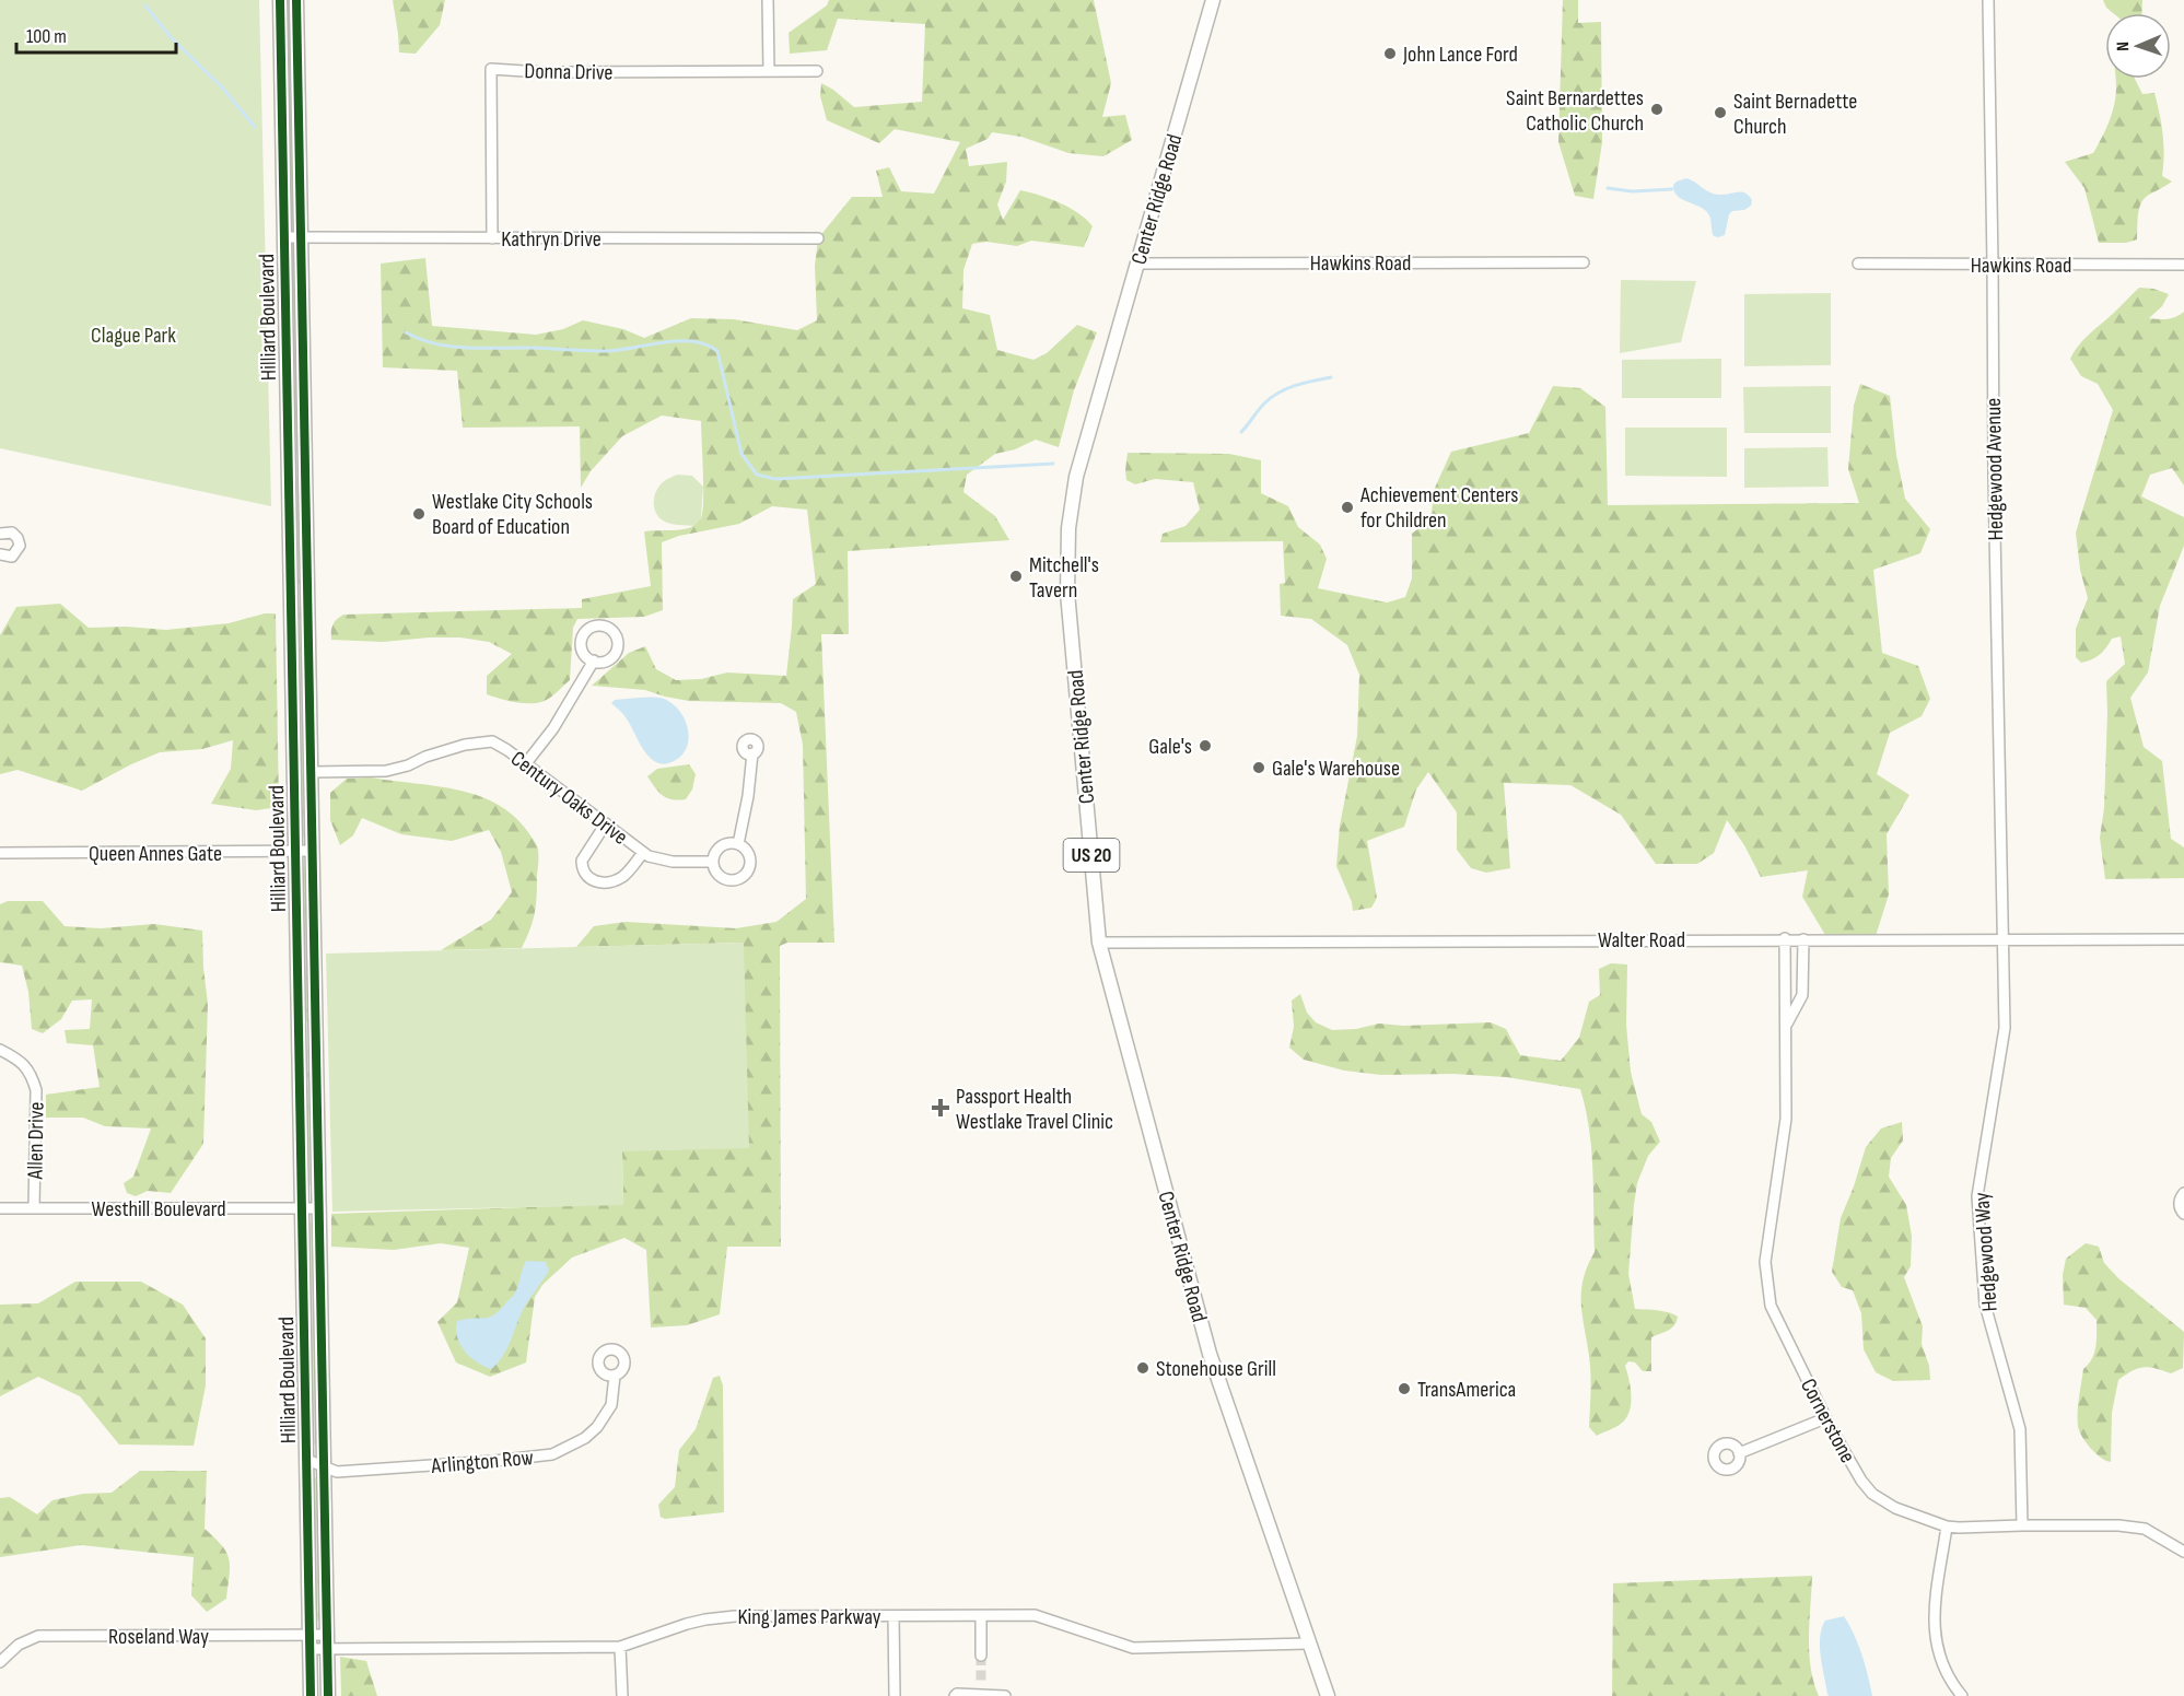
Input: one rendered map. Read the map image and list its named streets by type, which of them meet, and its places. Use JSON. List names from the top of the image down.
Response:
{
  "streets": {
    "main road": ["Center Ridge Road", "Hilliard Boulevard", "US 20"],
    "street": [
      "Donna Drive",
      "Kathryn Drive",
      "Hawkins Road",
      "Hedgewood Avenue",
      "Century Oaks Drive",
      "Queen Annes Gate",
      "Walter Road",
      "Allen Drive",
      "Westhill Boulevard",
      "Hedgewood Way",
      "Cornerstone",
      "Arlington Row",
      "King James Parkway",
      "Roseland Way"
    ]
  },
  "crossings": [
    ["Donna Drive", "Kathryn Drive"],
    ["Center Ridge Road", "Hawkins Road"],
    ["Center Ridge Road", "Walter Road"],
    ["Center Ridge Road", "King James Parkway"],
    ["Kathryn Drive", "Hilliard Boulevard"],
    ["Hawkins Road", "Hedgewood Avenue"],
    ["Hilliard Boulevard", "Century Oaks Drive"],
    ["Hilliard Boulevard", "Queen Annes Gate"],
    ["Hilliard Boulevard", "Westhill Boulevard"],
    ["Hilliard Boulevard", "Arlington Row"],
    ["Hilliard Boulevard", "King James Parkway"],
    ["Hilliard Boulevard", "Roseland Way"],
    ["Hedgewood Avenue", "Walter Road"],
    ["Hedgewood Avenue", "Hedgewood Way"],
    ["Walter Road", "Hedgewood Way"],
    ["Walter Road", "Cornerstone"],
    ["Allen Drive", "Westhill Boulevard"],
    ["Hedgewood Way", "Cornerstone"],
    ["King James Parkway", "Roseland Way"]
  ],
  "parks": ["Clague Park"],
  "places": {
    "other": [
      "John Lance Ford",
      "Saint Bernardettes Catholic Church",
      "Saint Bernadette Church",
      "Achievement Centers for Children",
      "Westlake City Schools Board of Education",
      "Mitchell's Tavern",
      "Gale's",
      "Gale's Warehouse",
      "Stonehouse Grill",
      "TransAmerica"
    ],
    "health": ["Passport Health Westlake Travel Clinic"]
  },
  "scale_bar": "100 m",
  "north": "left"
}
